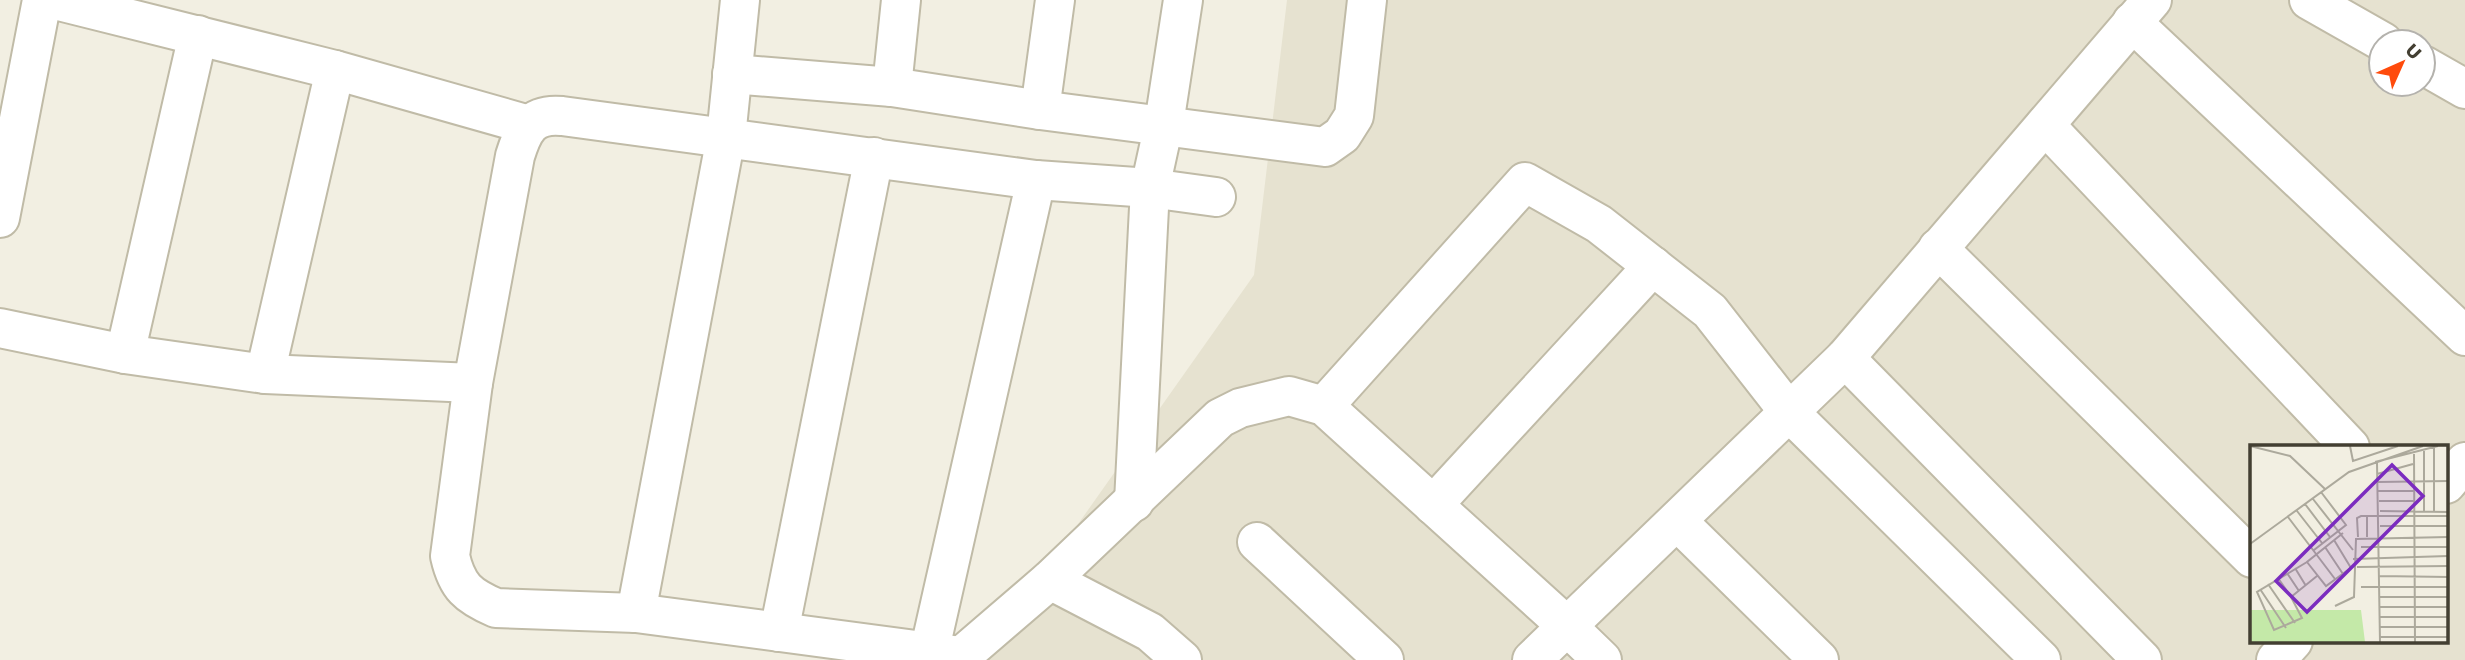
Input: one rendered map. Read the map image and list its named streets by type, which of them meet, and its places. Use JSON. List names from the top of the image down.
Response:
{
  "north": "top right"
}
